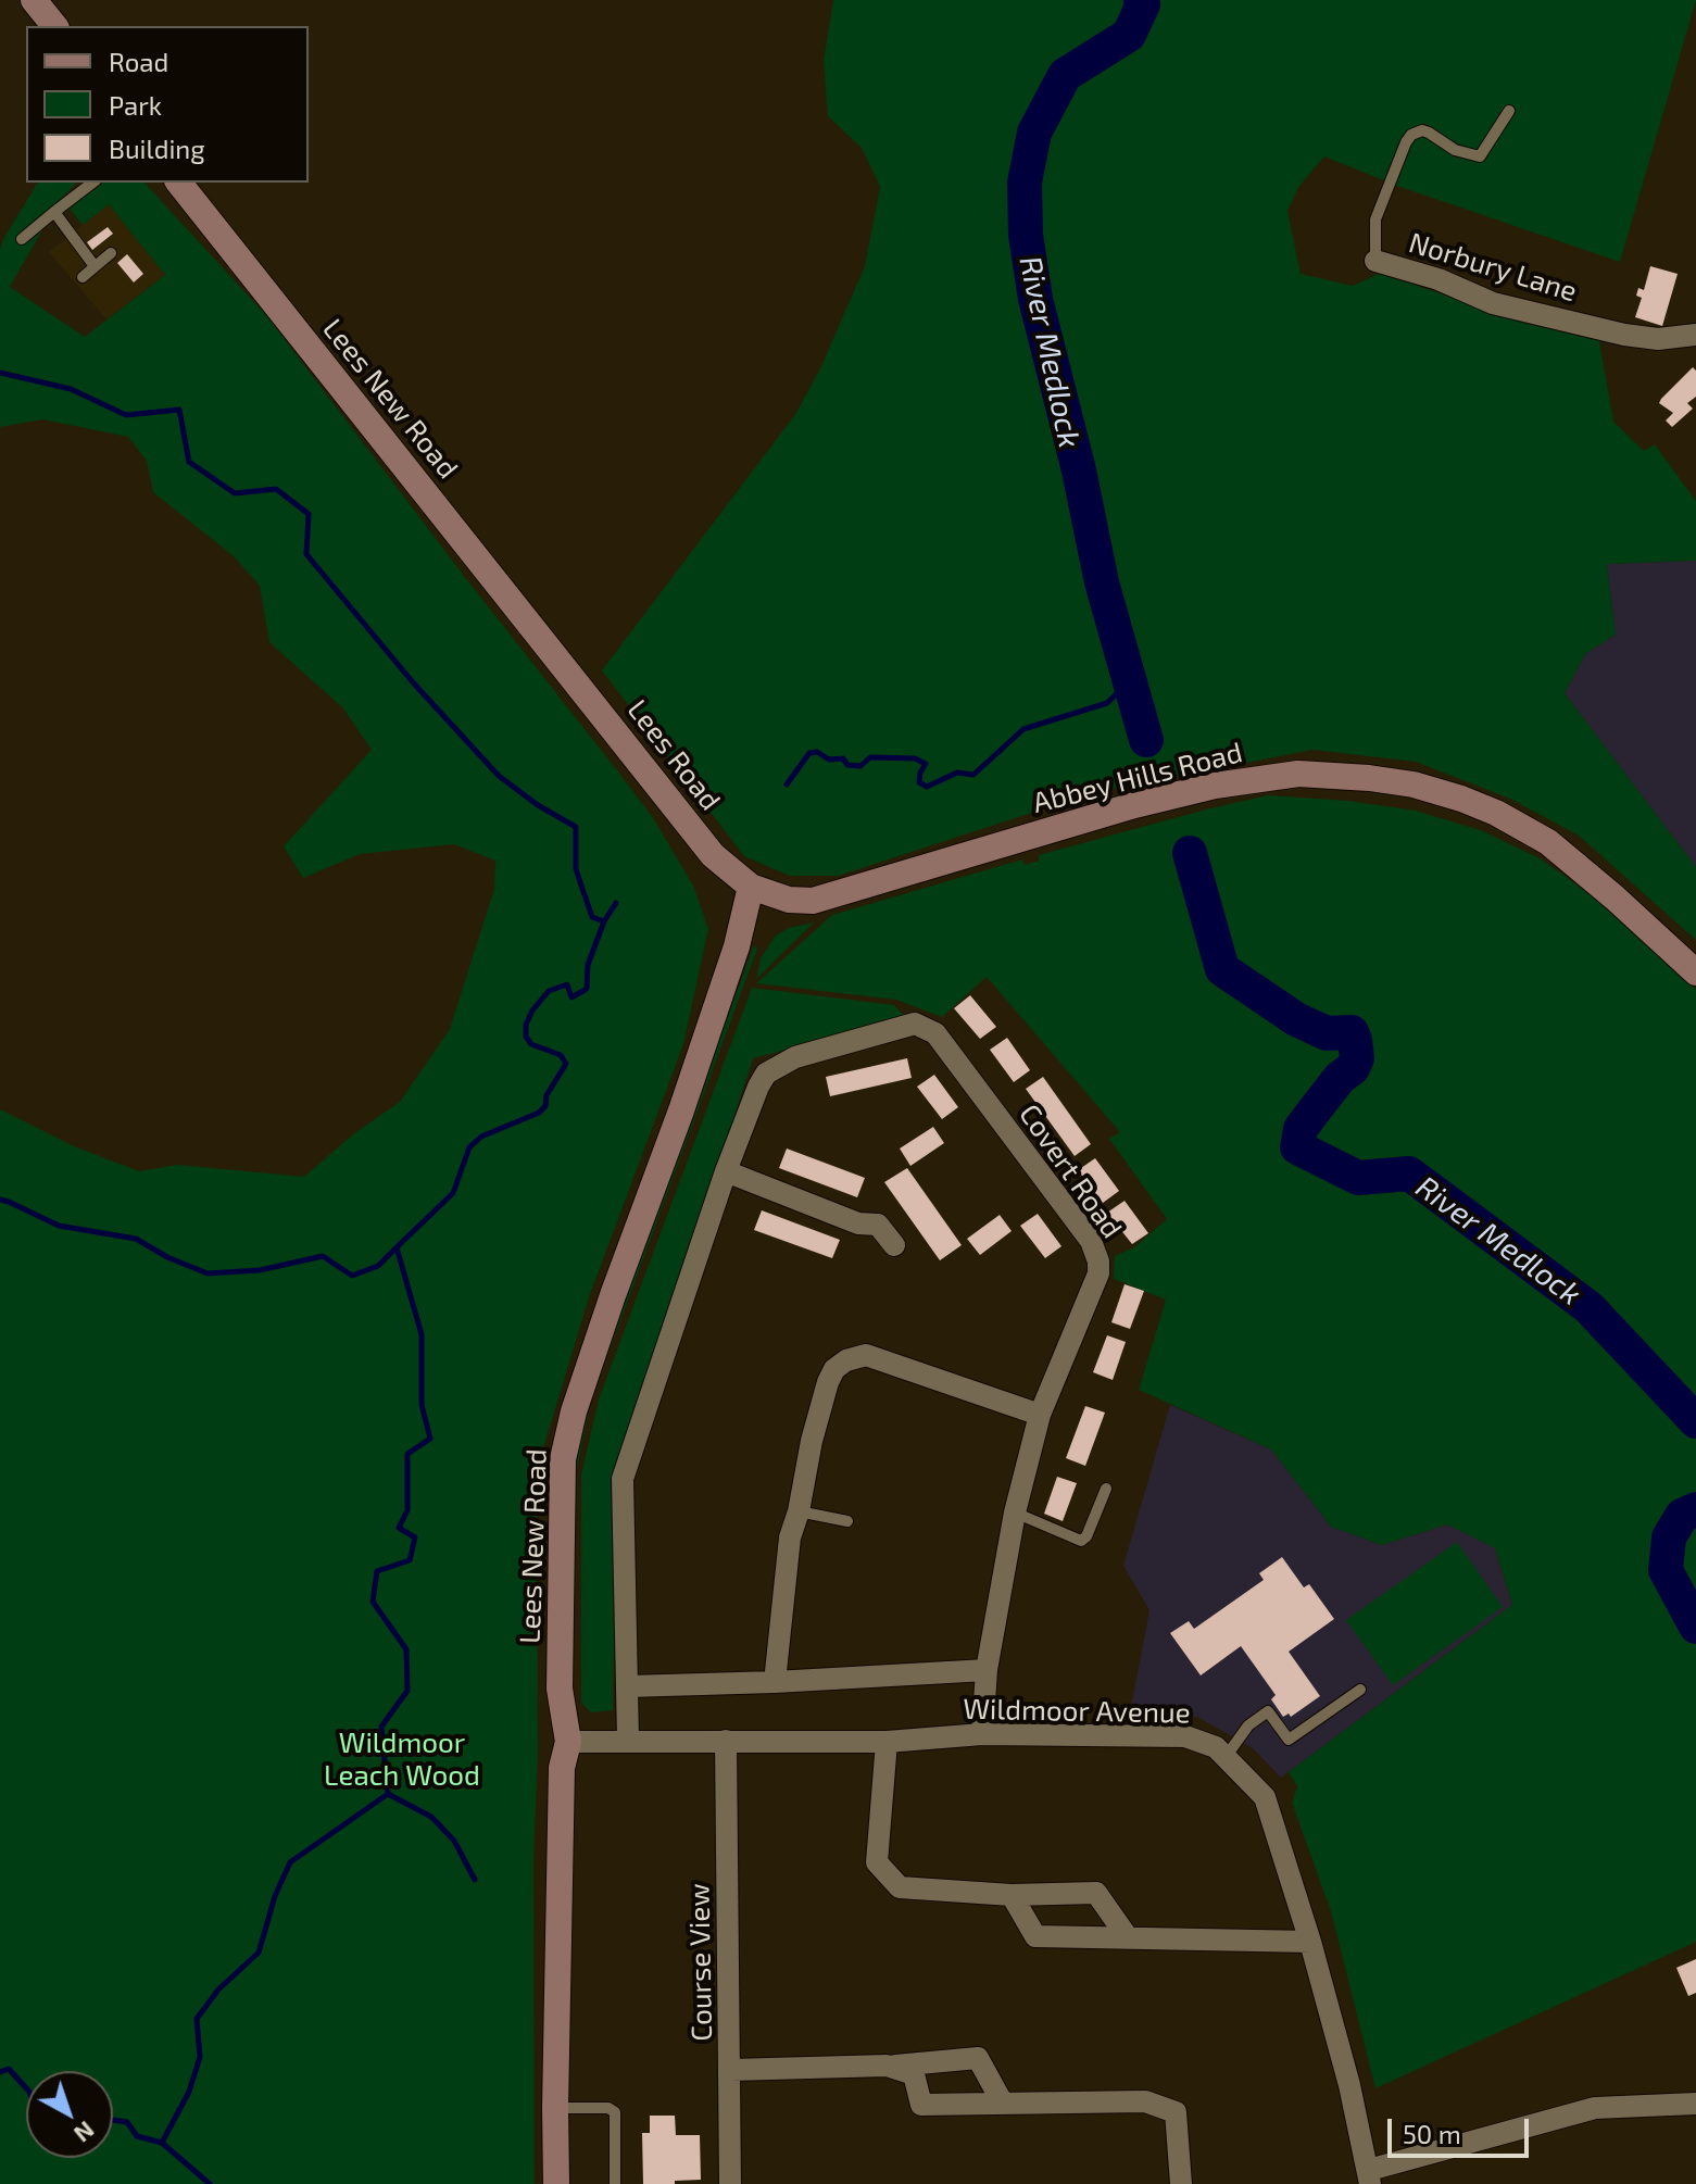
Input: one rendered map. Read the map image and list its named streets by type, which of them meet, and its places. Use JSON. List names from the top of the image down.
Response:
{
  "streets": {
    "main road": ["Lees New Road", "Lees Road", "Abbey Hills Road"],
    "street": [
      "Norbury Lane",
      "Covert Road",
      "Wildmoor Avenue",
      "Course View"
    ]
  },
  "crossings": [
    ["Lees New Road", "Lees Road"],
    ["Lees New Road", "Abbey Hills Road"],
    ["Lees New Road", "Wildmoor Avenue"],
    ["Lees Road", "Abbey Hills Road"],
    ["Covert Road", "Wildmoor Avenue"],
    ["Wildmoor Avenue", "Course View"]
  ],
  "water": ["River Medlock"],
  "parks": ["Wildmoor Leach Wood"],
  "legend": ["Road", "Park", "Building"],
  "scale_bar": "50 m",
  "north": "bottom right"
}
